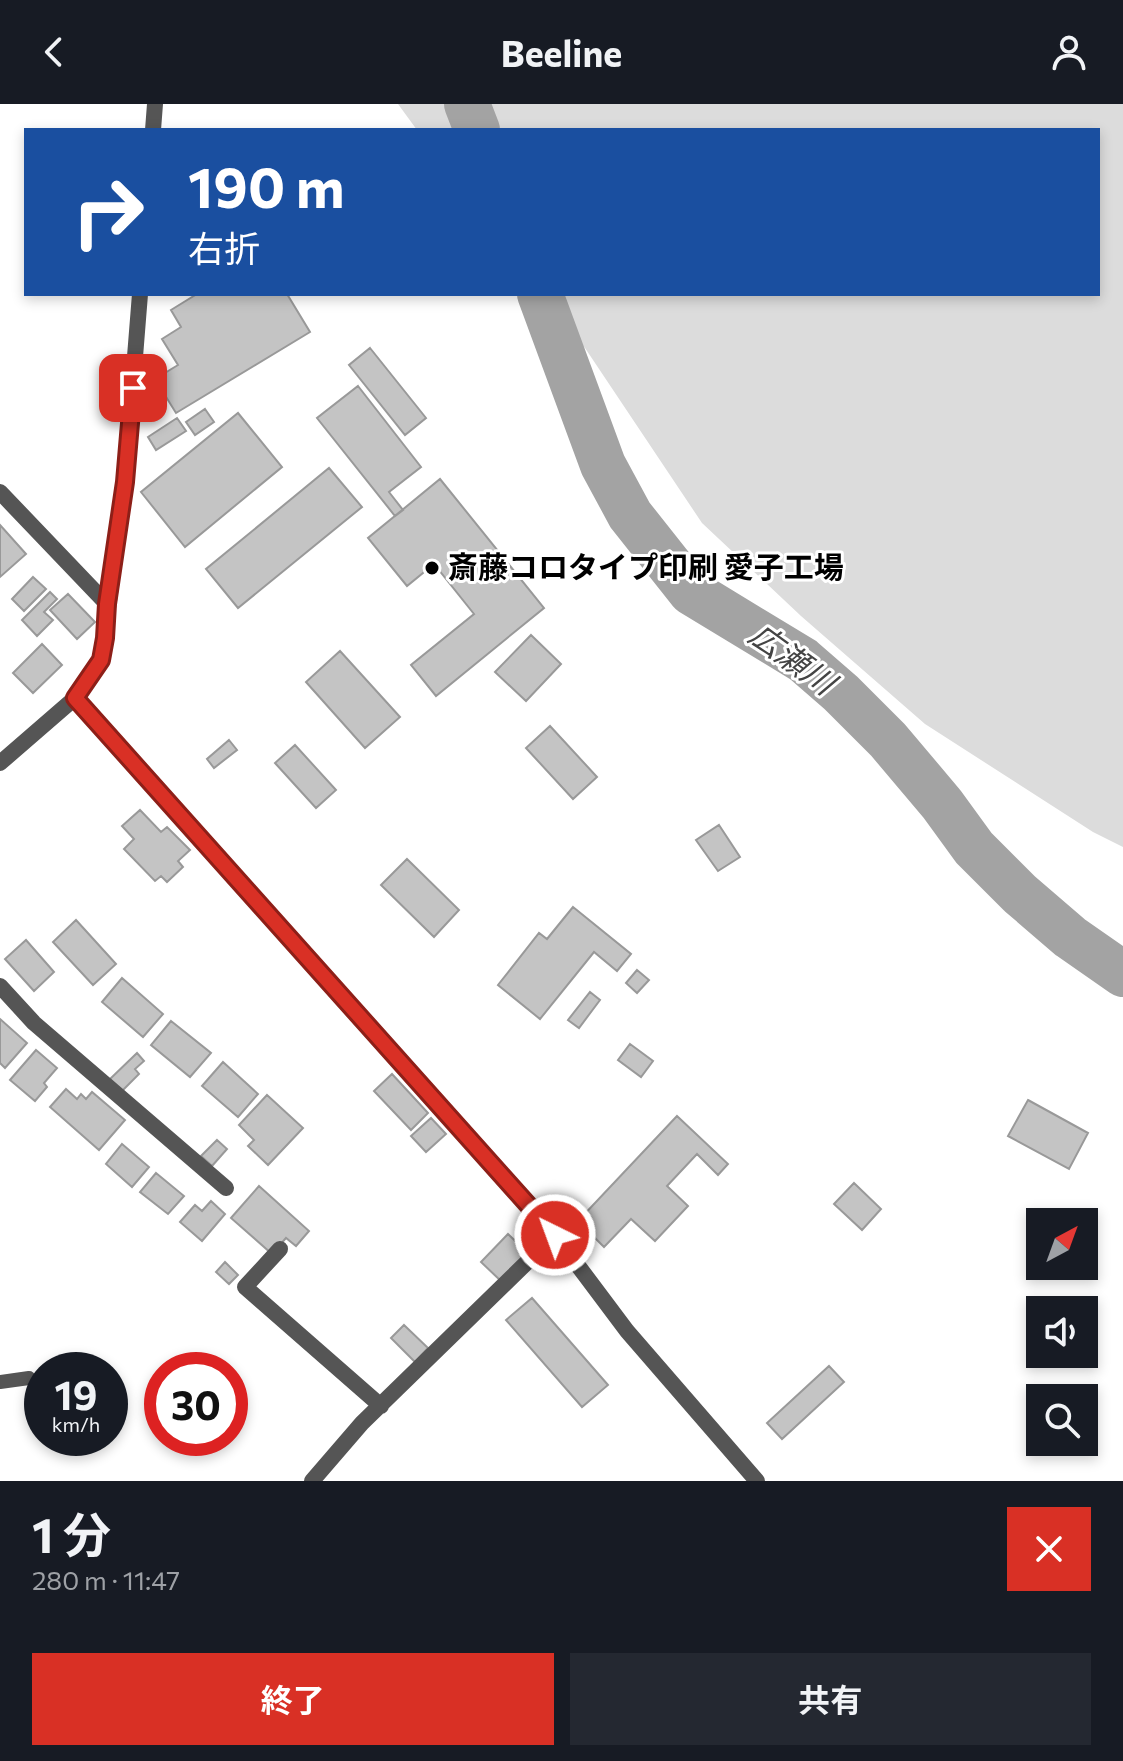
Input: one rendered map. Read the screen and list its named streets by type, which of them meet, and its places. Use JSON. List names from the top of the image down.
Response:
{
  "water": ["広瀬川"],
  "places": ["斎藤コロタイプ印刷 愛子工場"],
  "north": "top right",
  "page": {
    "header": "Beeline",
    "turn": ["190 m", "右折"],
    "speed": "19 km/h",
    "limit": "30",
    "heading": ["1 分", "280 m · 11:47"],
    "buttons": ["終了", "共有"]
  }
}
